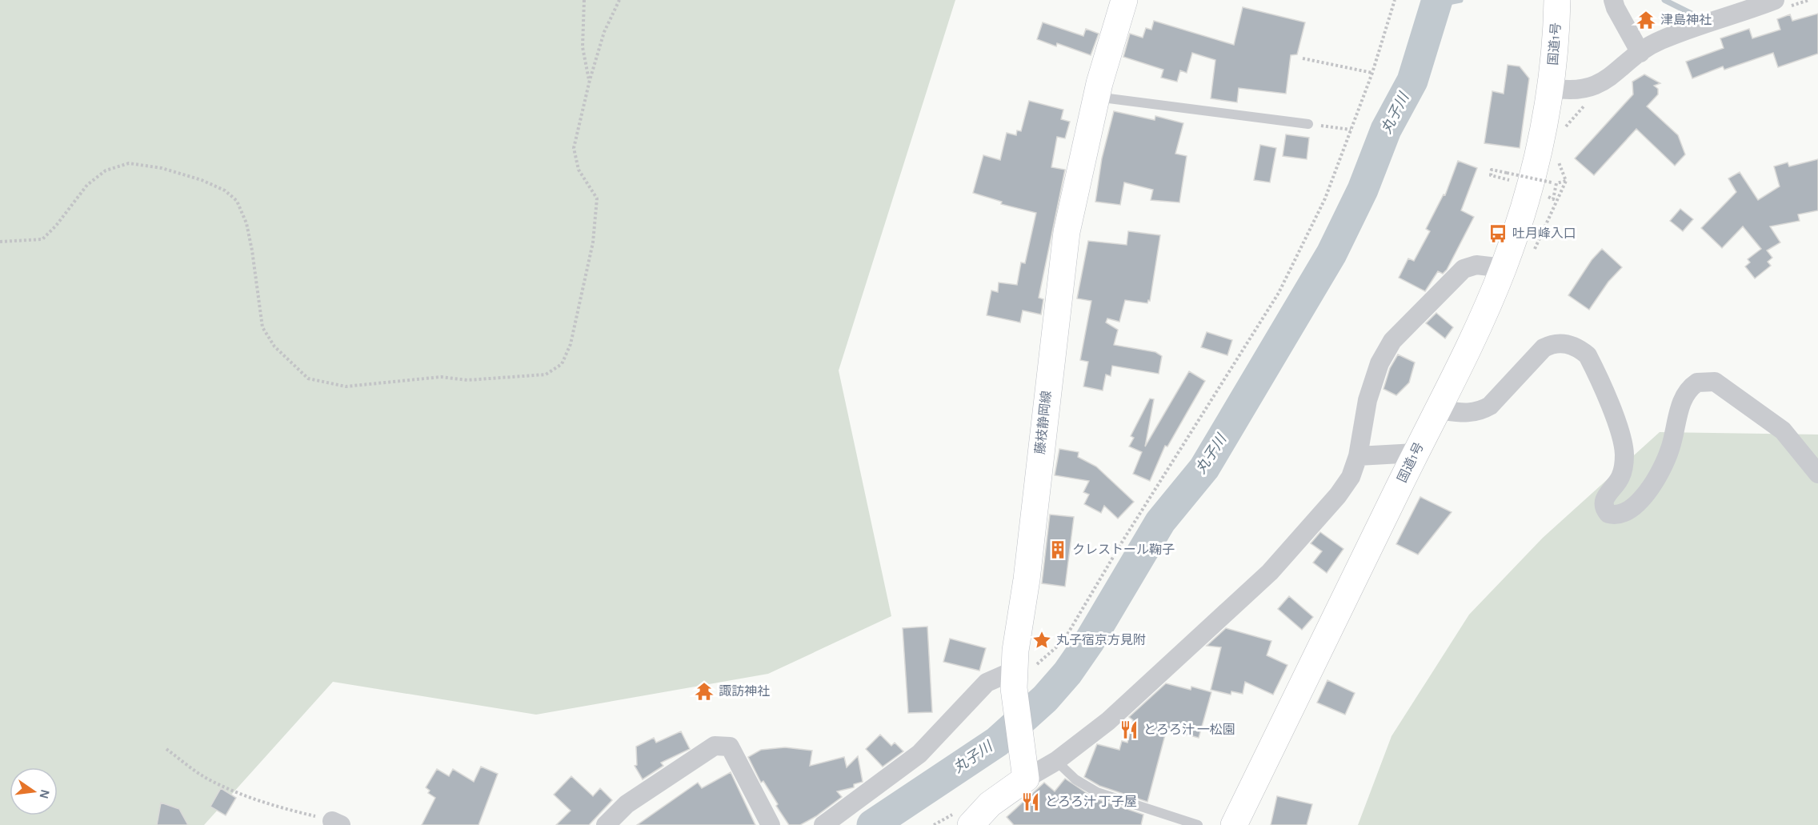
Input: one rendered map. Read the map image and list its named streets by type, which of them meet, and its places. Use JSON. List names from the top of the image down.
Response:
{
  "streets": {
    "main road": ["国道1号", "藤枝静岡線"]
  },
  "water": ["丸子川"],
  "places": {
    "temple": ["津島神社", "諏訪神社"],
    "bus stop": ["吐月峰入口"],
    "building": ["クレストール鞠子"],
    "place": ["丸子宿京方見附"],
    "restaurant": ["とろろ汁 一松園", "とろろ汁 丁子屋"]
  },
  "north": "right"
}
